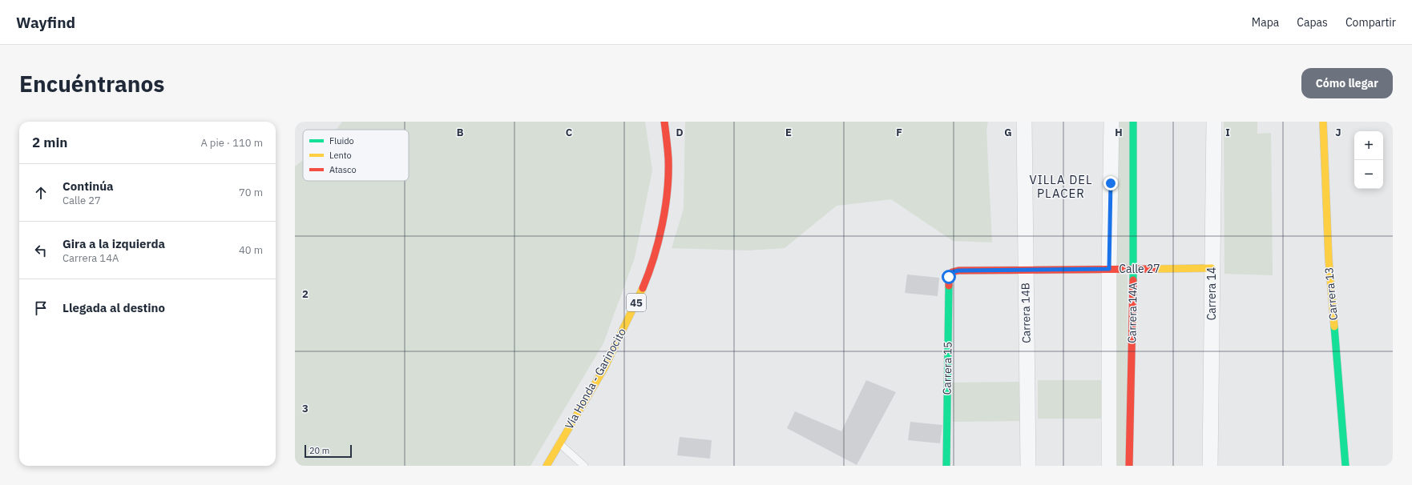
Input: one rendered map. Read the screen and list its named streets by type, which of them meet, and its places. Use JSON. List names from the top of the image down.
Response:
{
  "streets": {
    "main road": [
      "Calle 27",
      "Carrera 13",
      "45",
      "Carrera 14A",
      "Carrera 15",
      "Vía Honda - Garinocito"
    ],
    "street": ["Carrera 14", "Carrera 14B"]
  },
  "crossings": [
    ["Calle 27", "Carrera 14"],
    ["Calle 27", "Carrera 14B"],
    ["Calle 27", "Carrera 14A"],
    ["Calle 27", "Carrera 15"]
  ],
  "districts": ["VILLA DEL PLACER"],
  "legend": ["Fluido", "Lento", "Atasco"],
  "scale_bar": "20 m",
  "page": {
    "header": "Wayfind",
    "nav": ["Mapa", "Capas", "Compartir"],
    "buttons": "Cómo llegar",
    "title": "Encuéntranos",
    "heading": ["2 min", "A pie · 110 m"],
    "map_buttons": ["+", "−"],
    "list": [
      ["Continúa", "Calle 27", "70 m"],
      ["Gira a la izquierda", "Carrera 14A", "40 m"],
      "Llegada al destino"
    ],
    "scale": "20 m"
  },
  "grid": {
    "columns": [
      "B",
      "C",
      "D",
      "E",
      "F",
      "G",
      "H",
      "I",
      "J"
    ],
    "rows": ["2", "3"]
  }
}
